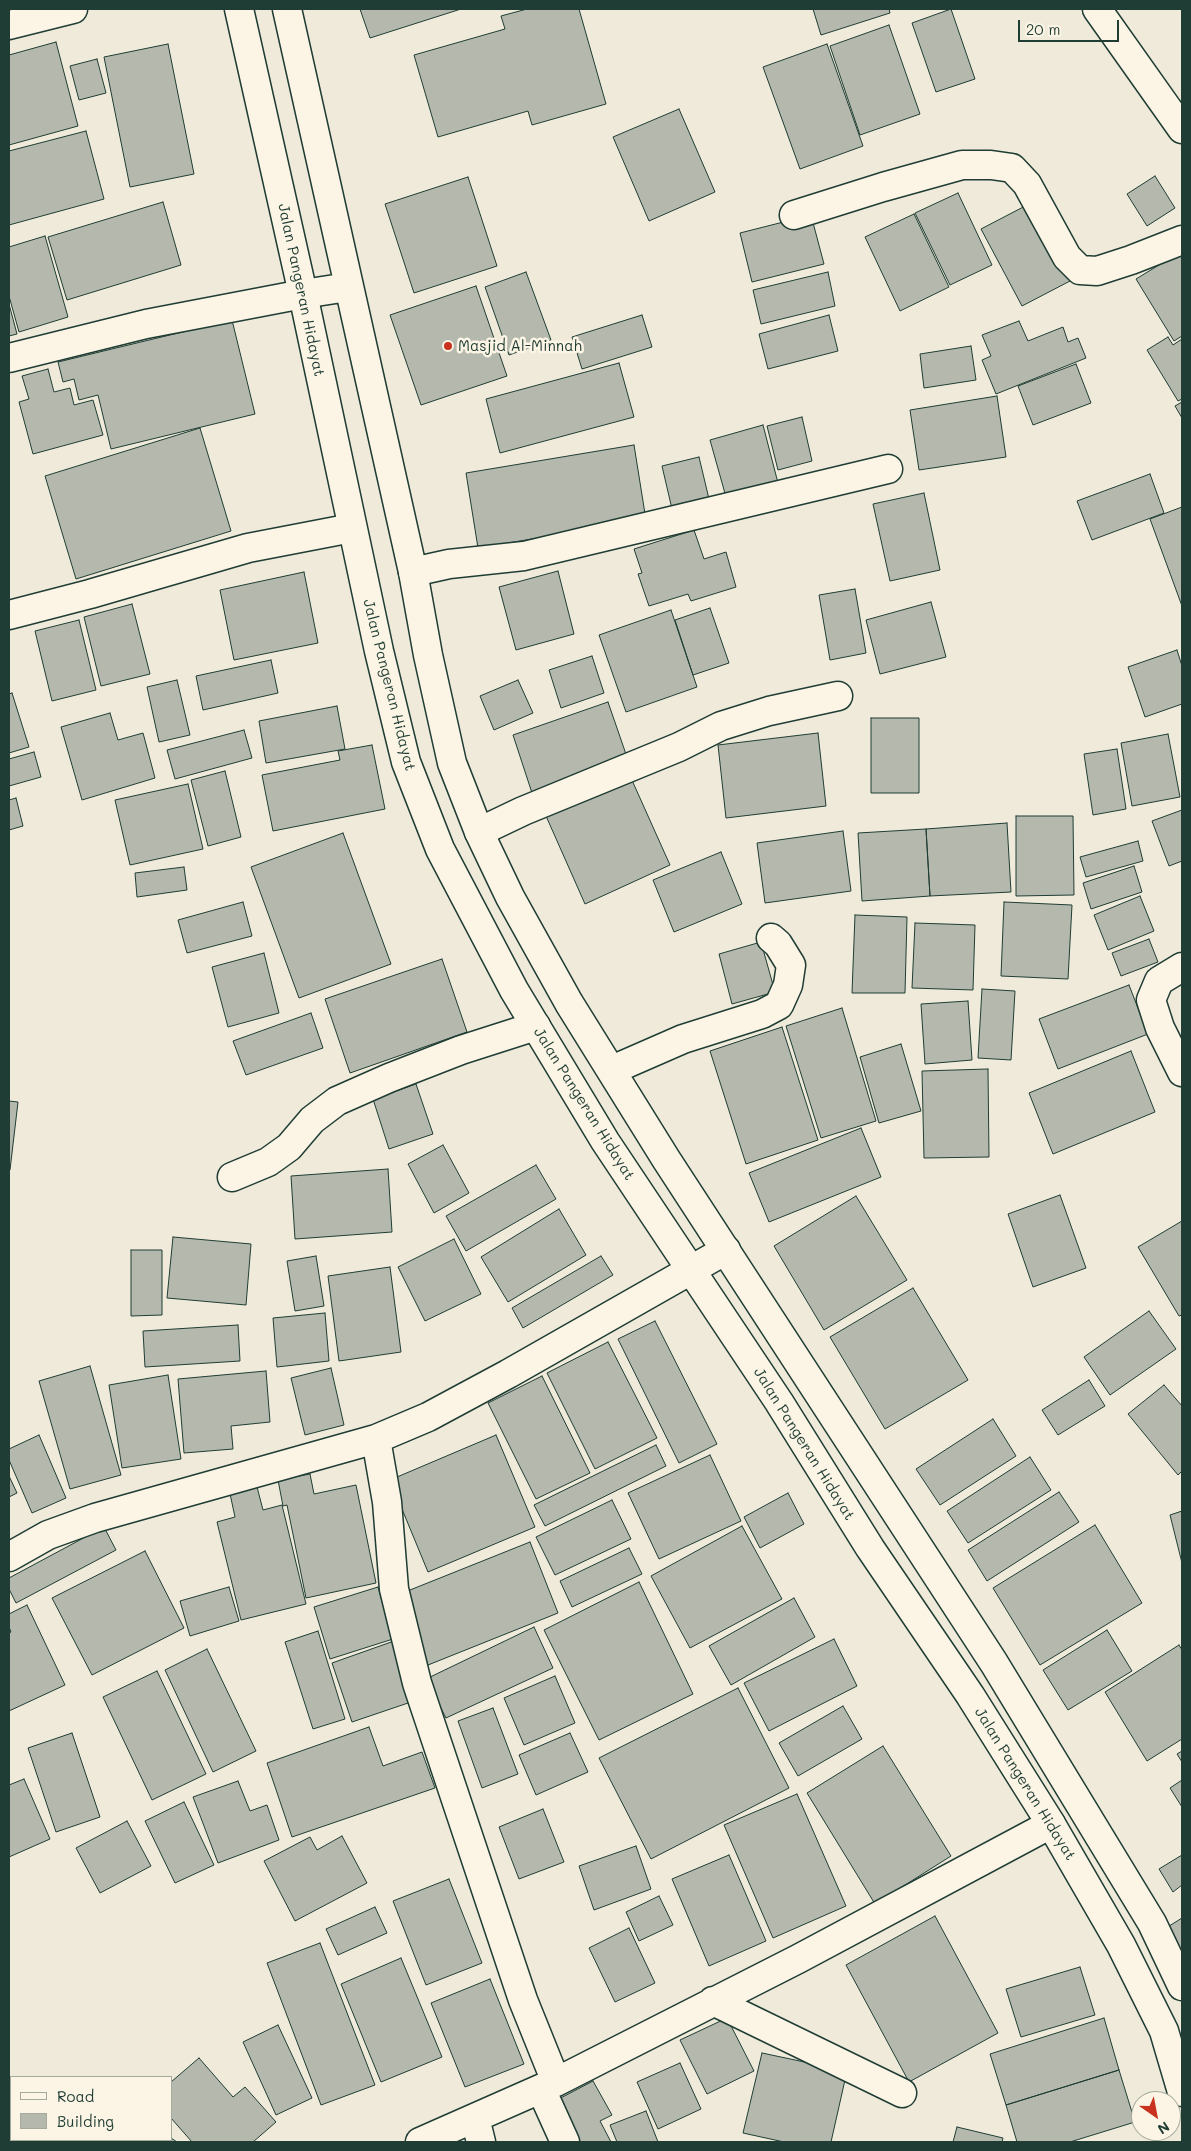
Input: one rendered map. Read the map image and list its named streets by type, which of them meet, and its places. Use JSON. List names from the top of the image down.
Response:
{
  "streets": {
    "main road": ["Jalan Pangeran Hidayat"]
  },
  "places": ["Masjid Al-Minnah"],
  "legend": ["Road", "Building"],
  "scale_bar": "20 m",
  "north": "bottom right"
}
